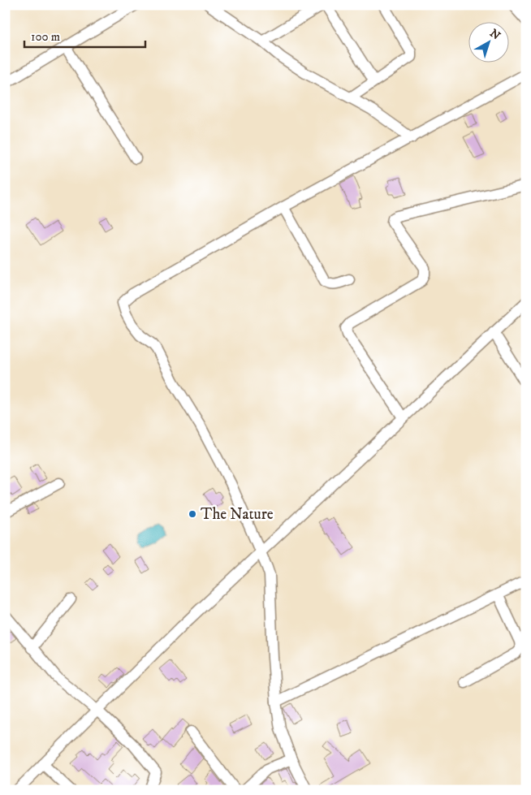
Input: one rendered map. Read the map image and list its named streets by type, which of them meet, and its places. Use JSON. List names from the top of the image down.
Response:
{
  "places": ["The Nature"],
  "scale_bar": "100 m",
  "north": "top right"
}
